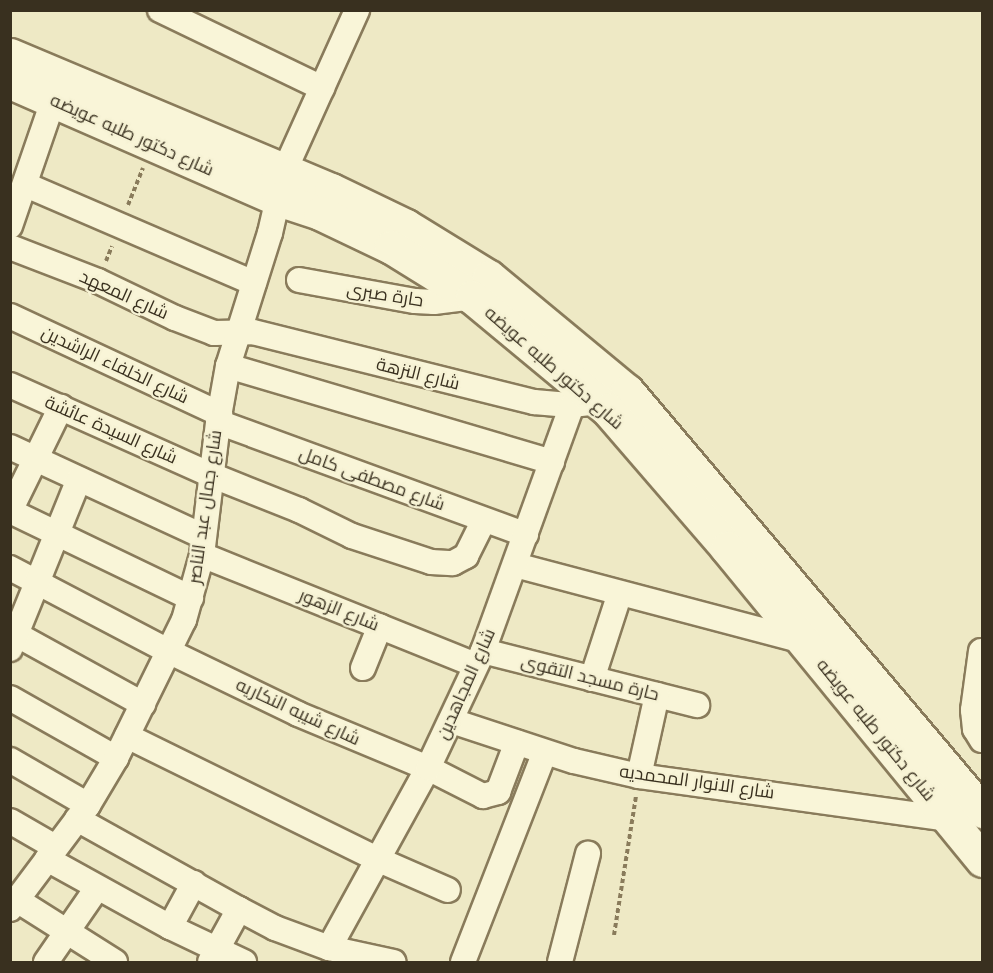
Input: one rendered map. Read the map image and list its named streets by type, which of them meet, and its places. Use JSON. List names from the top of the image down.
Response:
{
  "streets": {
    "street": [
      "شارع دكتور طلبه عويضه",
      "شارع المعهد",
      "حارة صبرى",
      "شارع الخلفاء الراشدين",
      "شارع النزهة",
      "شارع السيدة عائشة",
      "شارع مصطفى كامل",
      "شارع جمال عبد الناصر",
      "شارع الزهور",
      "حارة مسجد التقوى",
      "شارع المجاهدين",
      "شارع شيبه النكاريه",
      "شارع الانوار المحمديه"
    ]
  },
  "crossings": [
    ["شارع دكتور طلبه عويضه", "حارة صبرى"],
    ["شارع دكتور طلبه عويضه", "شارع النزهة"],
    ["شارع دكتور طلبه عويضه", "شارع جمال عبد الناصر"],
    ["شارع دكتور طلبه عويضه", "شارع المجاهدين"],
    ["شارع دكتور طلبه عويضه", "شارع الانوار المحمديه"],
    ["شارع المعهد", "شارع النزهة"],
    ["شارع المعهد", "شارع جمال عبد الناصر"],
    ["شارع الخلفاء الراشدين", "شارع مصطفى كامل"],
    ["شارع الخلفاء الراشدين", "شارع جمال عبد الناصر"],
    ["شارع النزهة", "شارع جمال عبد الناصر"],
    ["شارع النزهة", "شارع المجاهدين"],
    ["شارع السيدة عائشة", "شارع مصطفى كامل"],
    ["شارع السيدة عائشة", "شارع جمال عبد الناصر"],
    ["شارع مصطفى كامل", "شارع جمال عبد الناصر"],
    ["شارع مصطفى كامل", "شارع المجاهدين"],
    ["شارع جمال عبد الناصر", "شارع الزهور"],
    ["شارع جمال عبد الناصر", "شارع شيبه النكاريه"],
    ["شارع الزهور", "حارة مسجد التقوى"],
    ["شارع الزهور", "شارع المجاهدين"],
    ["حارة مسجد التقوى", "شارع المجاهدين"],
    ["شارع المجاهدين", "شارع شيبه النكاريه"],
    ["شارع المجاهدين", "شارع الانوار المحمديه"],
    ["شارع شيبه النكاريه", "شارع الانوار المحمديه"]
  ]
}
